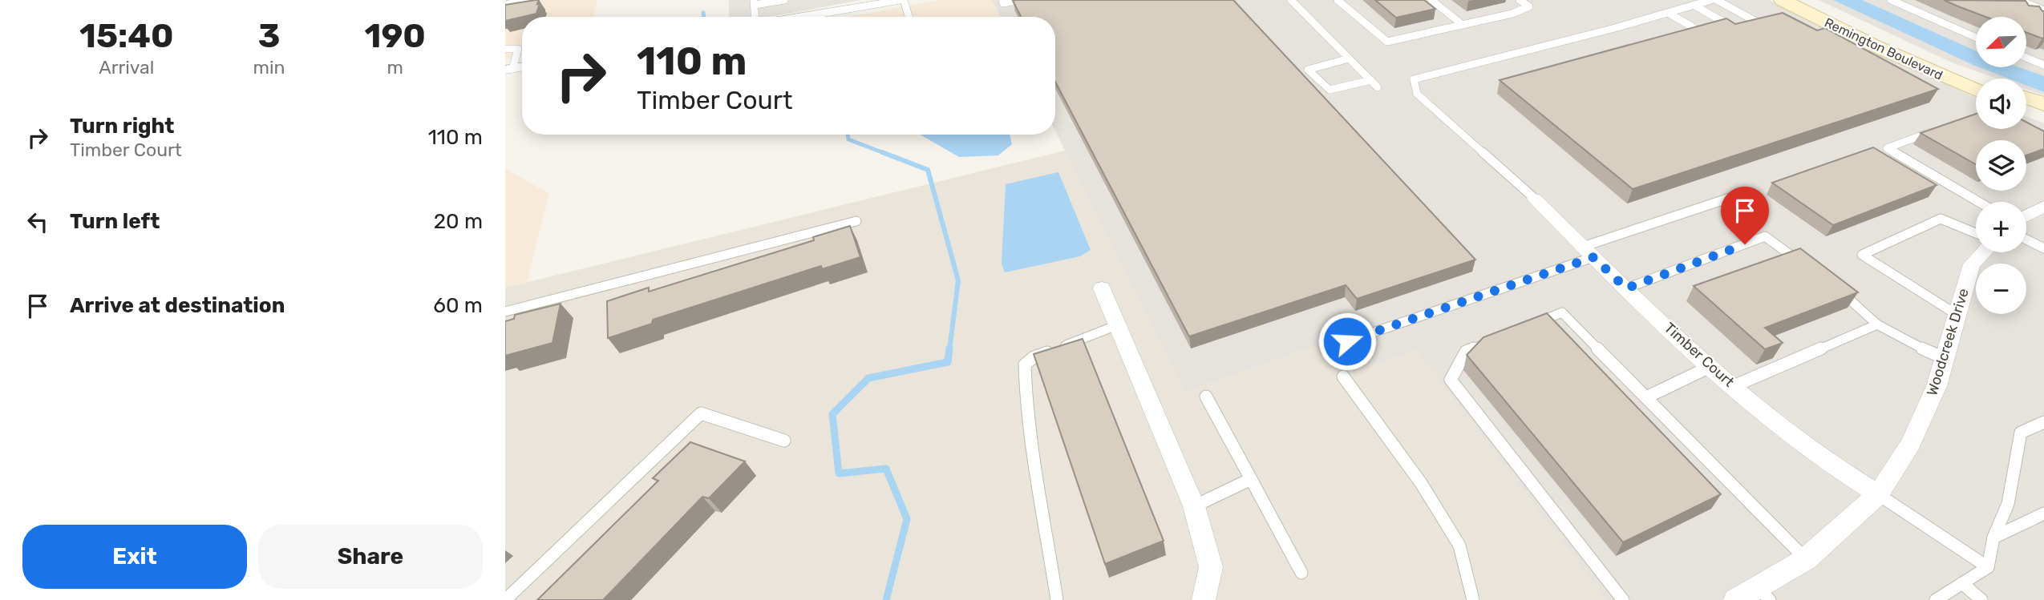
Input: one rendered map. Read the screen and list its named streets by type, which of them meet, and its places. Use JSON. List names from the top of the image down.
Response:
{
  "streets": {
    "street": ["Remington Boulevard", "Woodcreek Drive", "Timber Court"]
  },
  "crossings": [
    ["Woodcreek Drive", "Timber Court"]
  ],
  "north": "bottom left",
  "page": {
    "eta": [
      "15:40",
      "Arrival",
      "3",
      "min",
      "190",
      "m"
    ],
    "map_buttons": ["+", "−"],
    "turn": ["110 m", "Timber Court"],
    "list": [
      {
        "name": "Turn right",
        "note": "Timber Court",
        "value": "110 m"
      },
      {
        "name": "Turn left",
        "value": "20 m"
      },
      {
        "name": "Arrive at destination",
        "value": "60 m"
      }
    ],
    "buttons": ["Exit", "Share"]
  }
}
